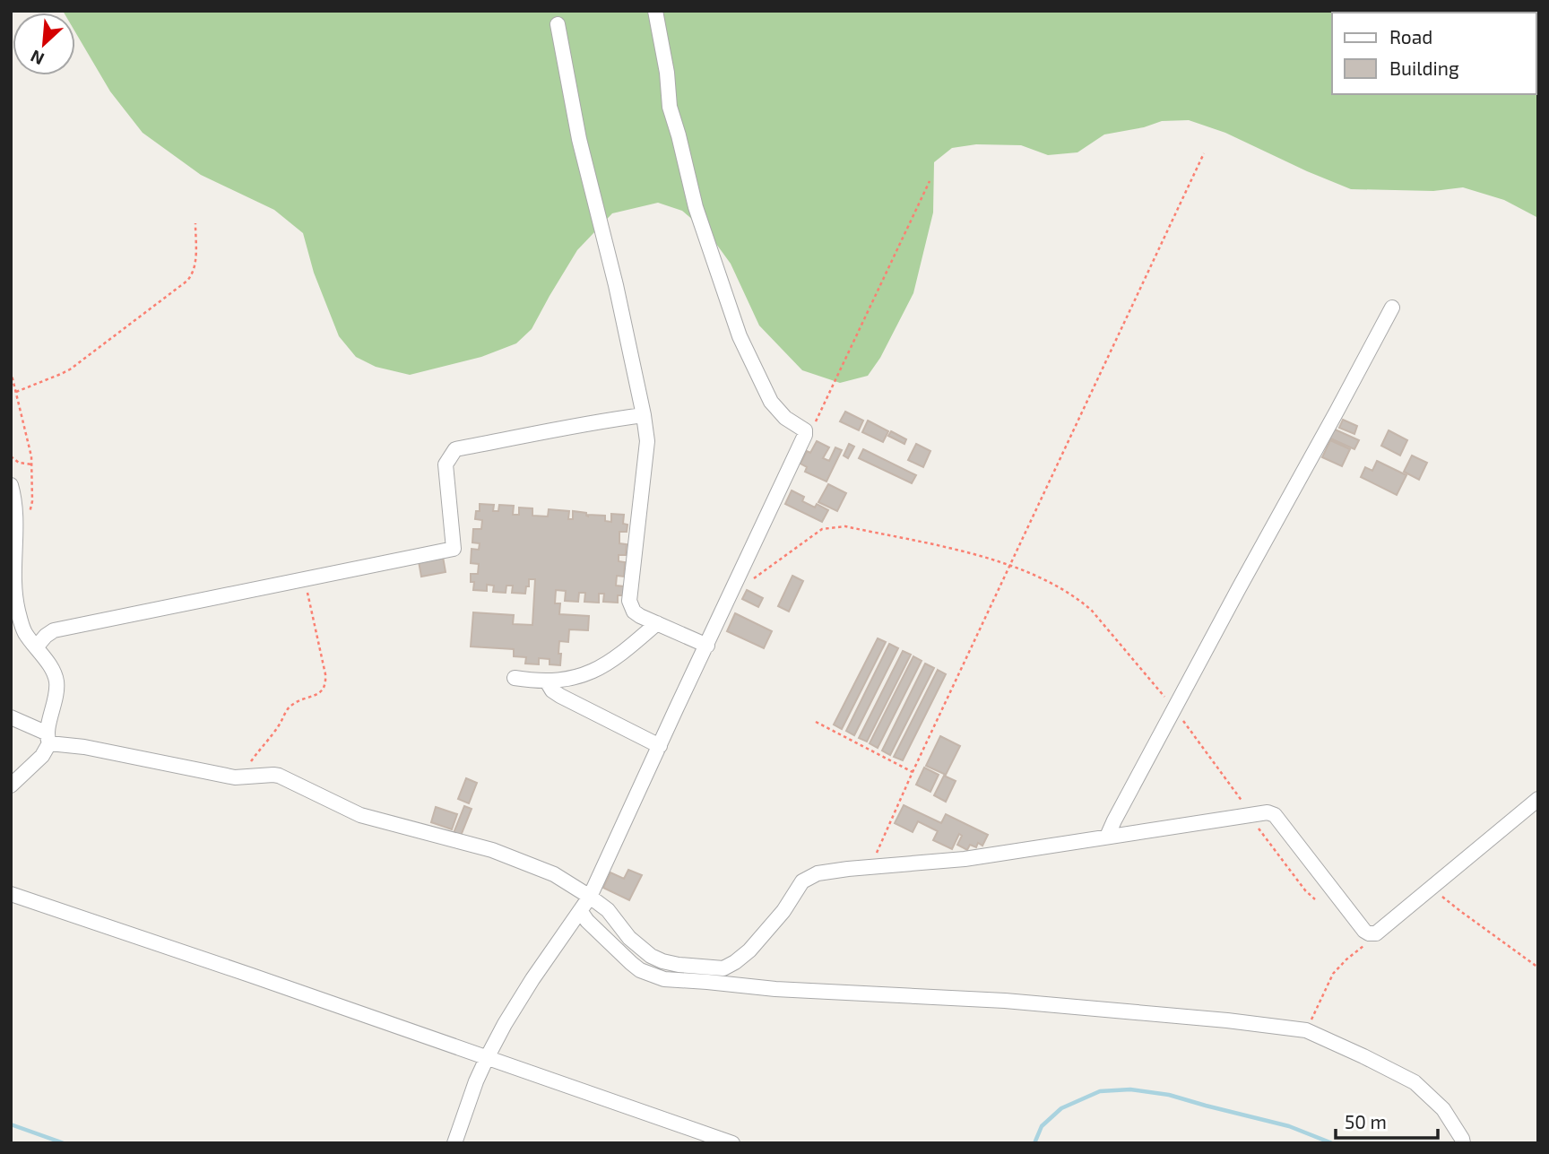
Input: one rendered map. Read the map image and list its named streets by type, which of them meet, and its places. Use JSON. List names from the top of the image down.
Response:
{
  "legend": ["Road", "Building"],
  "scale_bar": "50 m",
  "north": "bottom left"
}
